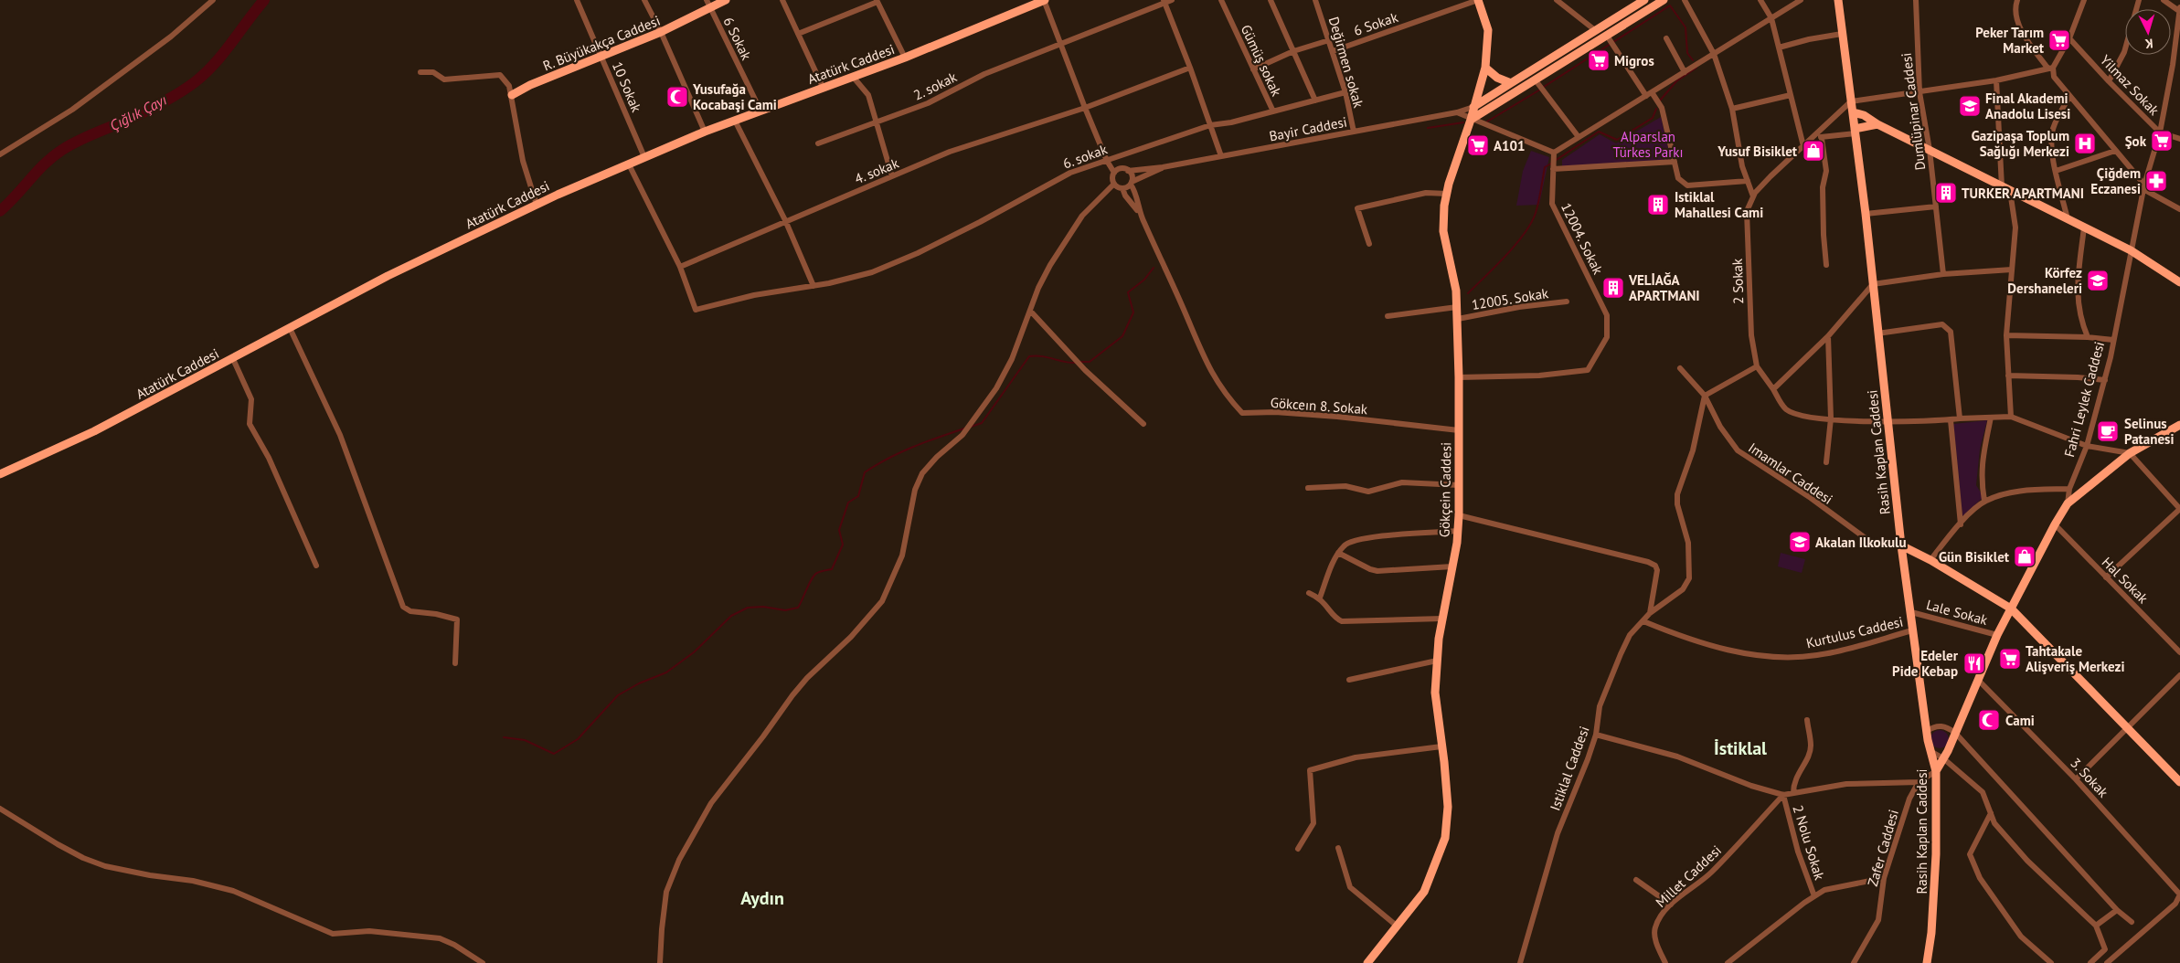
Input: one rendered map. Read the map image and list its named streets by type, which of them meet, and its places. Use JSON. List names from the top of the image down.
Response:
{
  "streets": {
    "street": [
      "6 Sokak",
      "R. Büyükakça Caddesi",
      "Gümüş sokak",
      "Değirmen sokak",
      "Atatürk Caddesi",
      "Yilmaz Sokak",
      "2. sokak",
      "10 Sokak",
      "Dumlüpinar Caddesi",
      "Bayir Caddesi",
      "6. sokak",
      "4. sokak",
      "12004. Sokak",
      "2 Sokak",
      "12005. Sokak",
      "Fahri Leylek Caddesi",
      "Gökceın 8. Sokak",
      "Rasih Kaplan Caddesi",
      "Imamlar Caddesi",
      "Gökçein Caddesi",
      "Hal Sokak",
      "Lale Sokak",
      "Kurtulus Caddesi",
      "Istiklal Caddesi",
      "3. Sokak",
      "2 Nolu Sokak",
      "Zafer Caddesi",
      "Millet Caddesi"
    ]
  },
  "crossings": [
    ["6 Sokak", "R. Büyükakça Caddesi"],
    ["6 Sokak", "Değirmen sokak"],
    ["6 Sokak", "Atatürk Caddesi"],
    ["6 Sokak", "Gökçein Caddesi"],
    ["R. Büyükakça Caddesi", "10 Sokak"],
    ["Gümüş sokak", "Değirmen sokak"],
    ["Gümüş sokak", "6. sokak"],
    ["Değirmen sokak", "Bayir Caddesi"],
    ["Atatürk Caddesi", "10 Sokak"],
    ["Yilmaz Sokak", "Fahri Leylek Caddesi"],
    ["Bayir Caddesi", "Gökceın 8. Sokak"],
    ["Bayir Caddesi", "Gökçein Caddesi"],
    ["6. sokak", "4. sokak"],
    ["12004. Sokak", "Gökçein Caddesi"],
    ["12005. Sokak", "Gökçein Caddesi"],
    ["Fahri Leylek Caddesi", "Rasih Kaplan Caddesi"],
    ["Fahri Leylek Caddesi", "Hal Sokak"],
    ["Fahri Leylek Caddesi", "Lale Sokak"],
    ["Fahri Leylek Caddesi", "3. Sokak"],
    ["Gökceın 8. Sokak", "Gökçein Caddesi"],
    ["Rasih Kaplan Caddesi", "Imamlar Caddesi"],
    ["Rasih Kaplan Caddesi", "Lale Sokak"],
    ["Rasih Kaplan Caddesi", "Kurtulus Caddesi"],
    ["Imamlar Caddesi", "Istiklal Caddesi"],
    ["Kurtulus Caddesi", "Istiklal Caddesi"],
    ["2 Nolu Sokak", "Millet Caddesi"]
  ],
  "districts": ["İstiklal", "Aydın"],
  "water": ["Çığlık Çayı"],
  "parks": ["Alparslan Türkes Parkı"],
  "places": {
    "supermarket": [
      "Peker Tarım Market",
      "Migros",
      "Şok",
      "A101",
      "Tahtakale Alişveriş Merkezi"
    ],
    "mosque": ["Yusufağa Kocabaşi Cami", "Cami"],
    "school or university": ["Final Akademi Anadolu Lisesi", "Körfez Dershaneleri", "Akalan Ilkokulu"],
    "hospital": ["Gazipaşa Toplum Sağlığı Merkezi"],
    "shop": ["Yusuf Bisiklet", "Gün Bisiklet"],
    "pharmacy": ["Çiğdem Eczanesi"],
    "building": ["TURKER APARTMANI", "Istiklal Mahallesi Cami", "VELİAĞA APARTMANI"],
    "cafe": ["Selinus Patanesi"],
    "restaurant": ["Edeler Pide Kebap"]
  },
  "north": "bottom"
}
